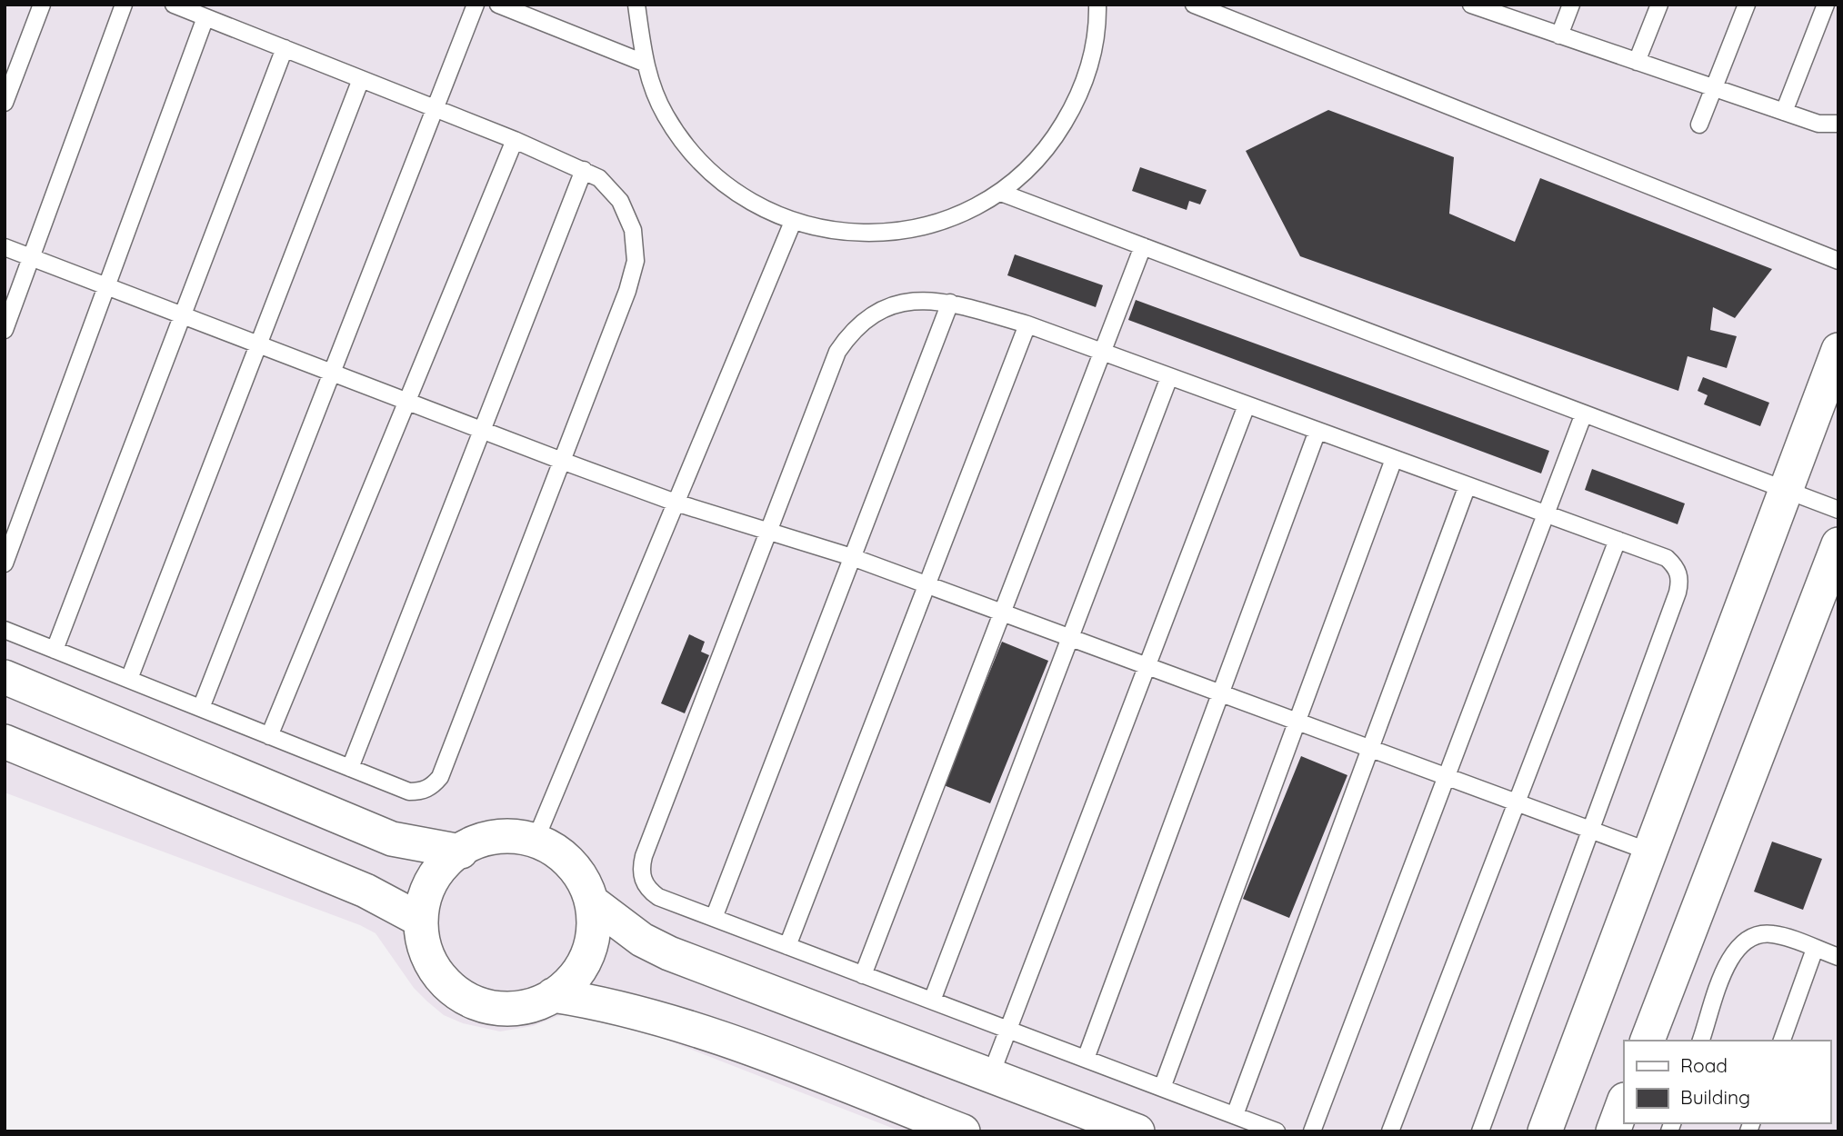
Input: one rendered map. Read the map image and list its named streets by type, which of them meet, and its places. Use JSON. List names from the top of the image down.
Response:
{
  "legend": ["Road", "Building"]
}
